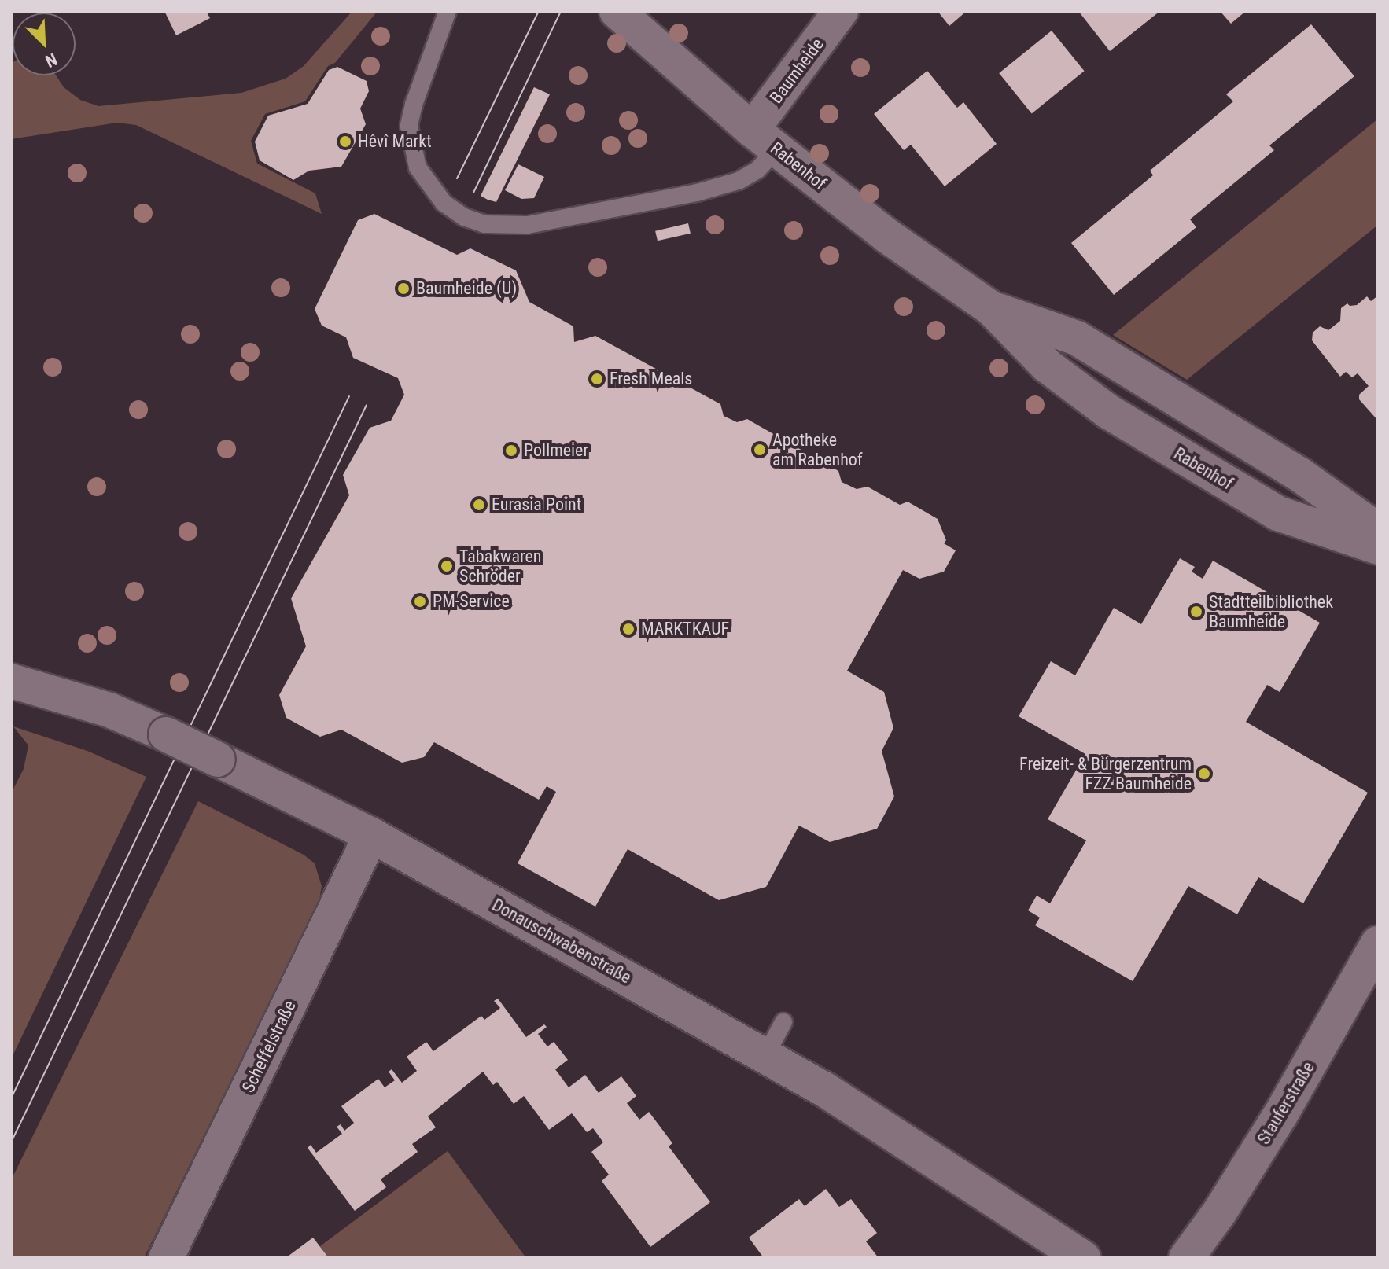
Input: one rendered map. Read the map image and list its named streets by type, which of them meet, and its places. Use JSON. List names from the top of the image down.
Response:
{
  "streets": {
    "street": [
      "Baumheide",
      "Rabenhof",
      "Donauschwabenstraße",
      "Scheffelstraße",
      "Stauferstraße"
    ]
  },
  "crossings": [
    ["Baumheide", "Rabenhof"],
    ["Donauschwabenstraße", "Scheffelstraße"]
  ],
  "places": [
    "Hêvî Markt",
    "Baumheide (U)",
    "Fresh Meals",
    "Apotheke am Rabenhof",
    "Pollmeier",
    "Eurasia Point",
    "Tabakwaren Schröder",
    "PM-Service",
    "Stadtteilbibliothek Baumheide",
    "MARKTKAUF",
    "Freizeit- & Bürgerzentrum FZZ Baumheide"
  ],
  "north": "bottom right"
}
